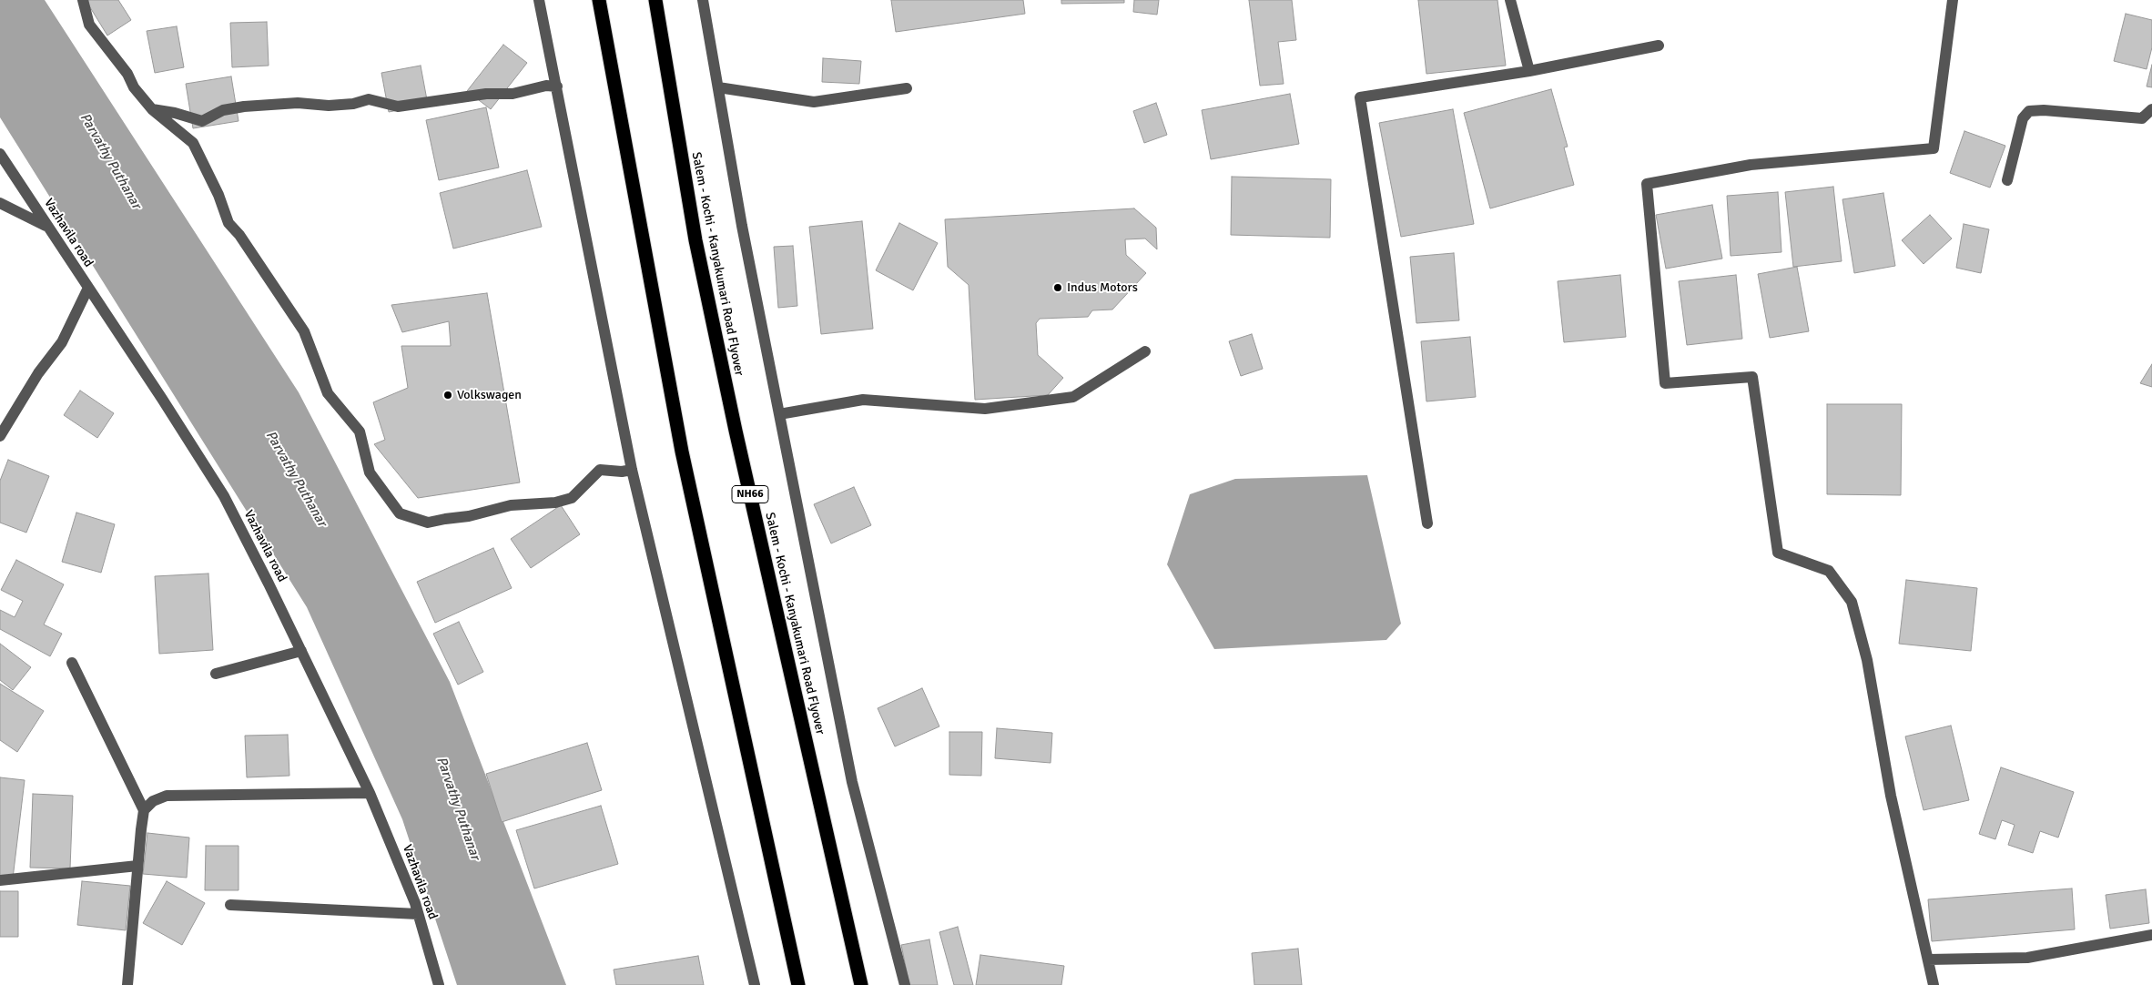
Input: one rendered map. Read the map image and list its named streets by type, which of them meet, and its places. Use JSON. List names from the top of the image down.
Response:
{
  "streets": {
    "highway": ["Salem - Kochi - Kanyakumari Road Flyover", "NH66"],
    "street": ["Vazhavila road"]
  },
  "water": ["Parvathy Puthanar"],
  "places": ["Indus Motors", "Volkswagen"]
}
